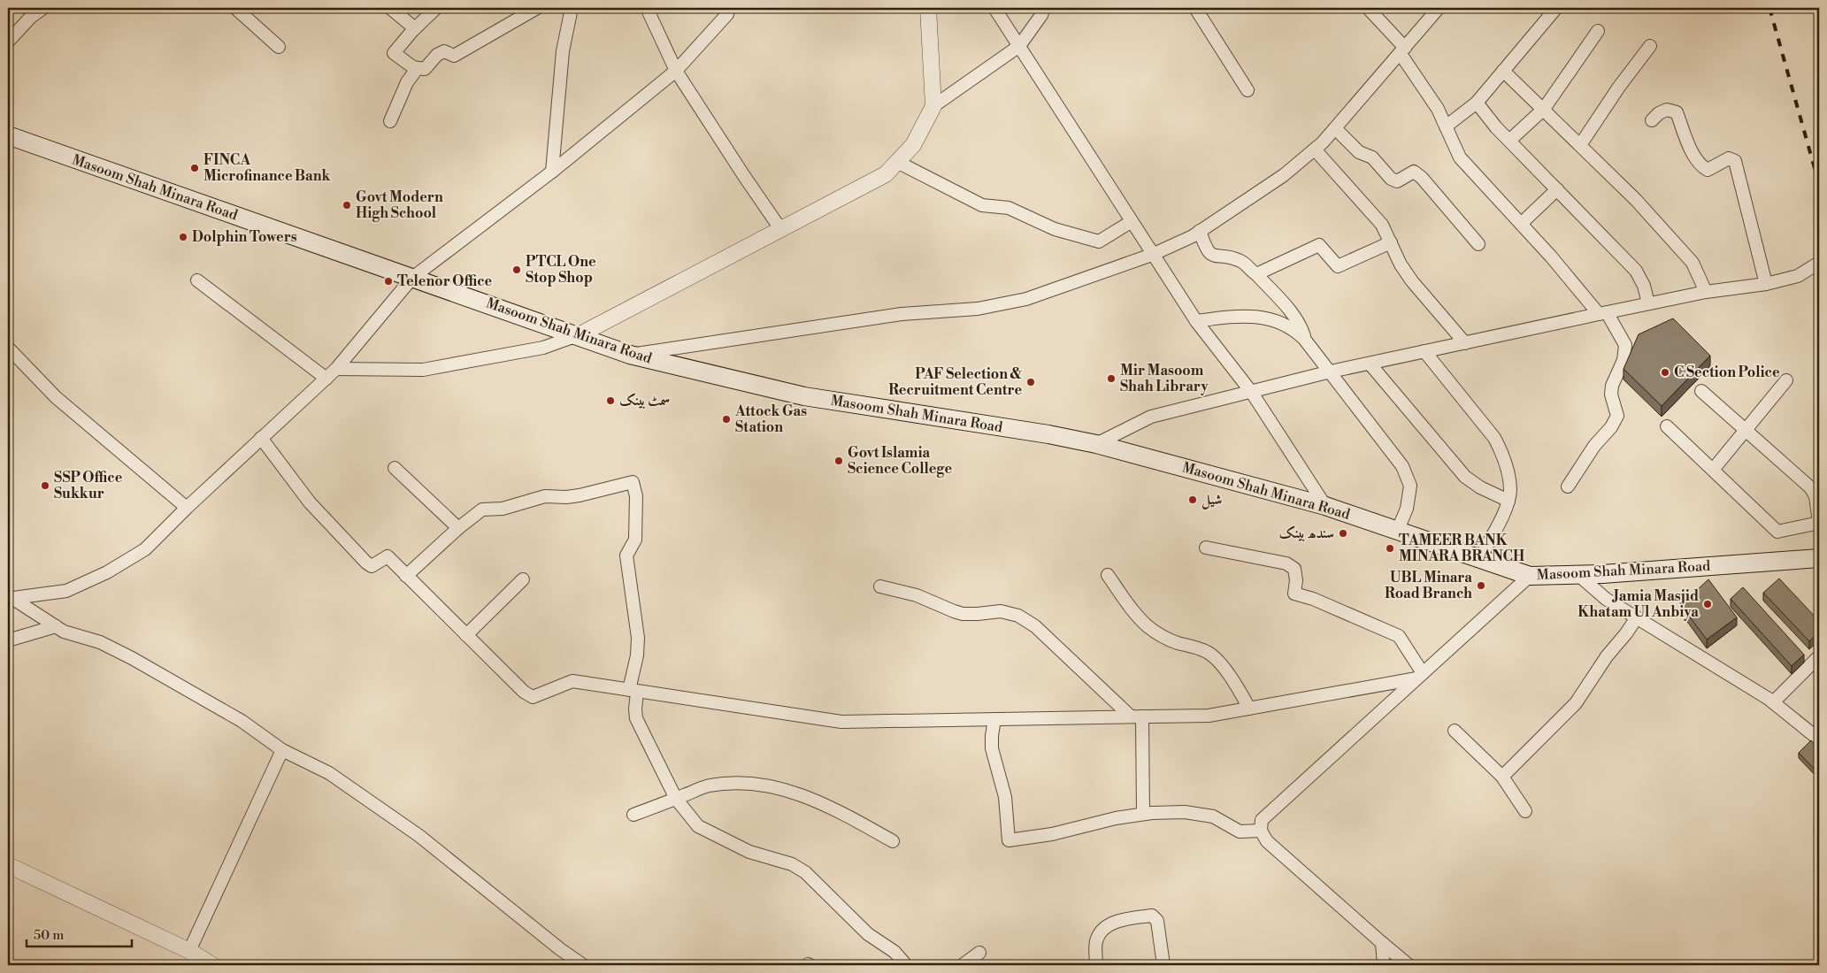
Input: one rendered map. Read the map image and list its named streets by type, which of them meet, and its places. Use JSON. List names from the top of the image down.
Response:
{
  "streets": {
    "main road": ["Masoom Shah Minara Road"]
  },
  "places": [
    "FINCA Microfinance Bank",
    "Govt Modern High School",
    "Dolphin Towers",
    "PTCL One Stop Shop",
    "Telenor Office",
    "C Section Police",
    "Mir Masoom Shah Library",
    "PAF Selection & Recruitment Centre",
    "سمٹ بینک",
    "Attock Gas Station",
    "Govt Islamia Science College",
    "SSP Office Sukkur",
    "شیل",
    "سندھ بینک",
    "TAMEER BANK MINARA BRANCH",
    "UBL Minara Road Branch",
    "Jamia Masjid Khatam Ul Anbiya"
  ],
  "scale_bar": "50 m"
}
